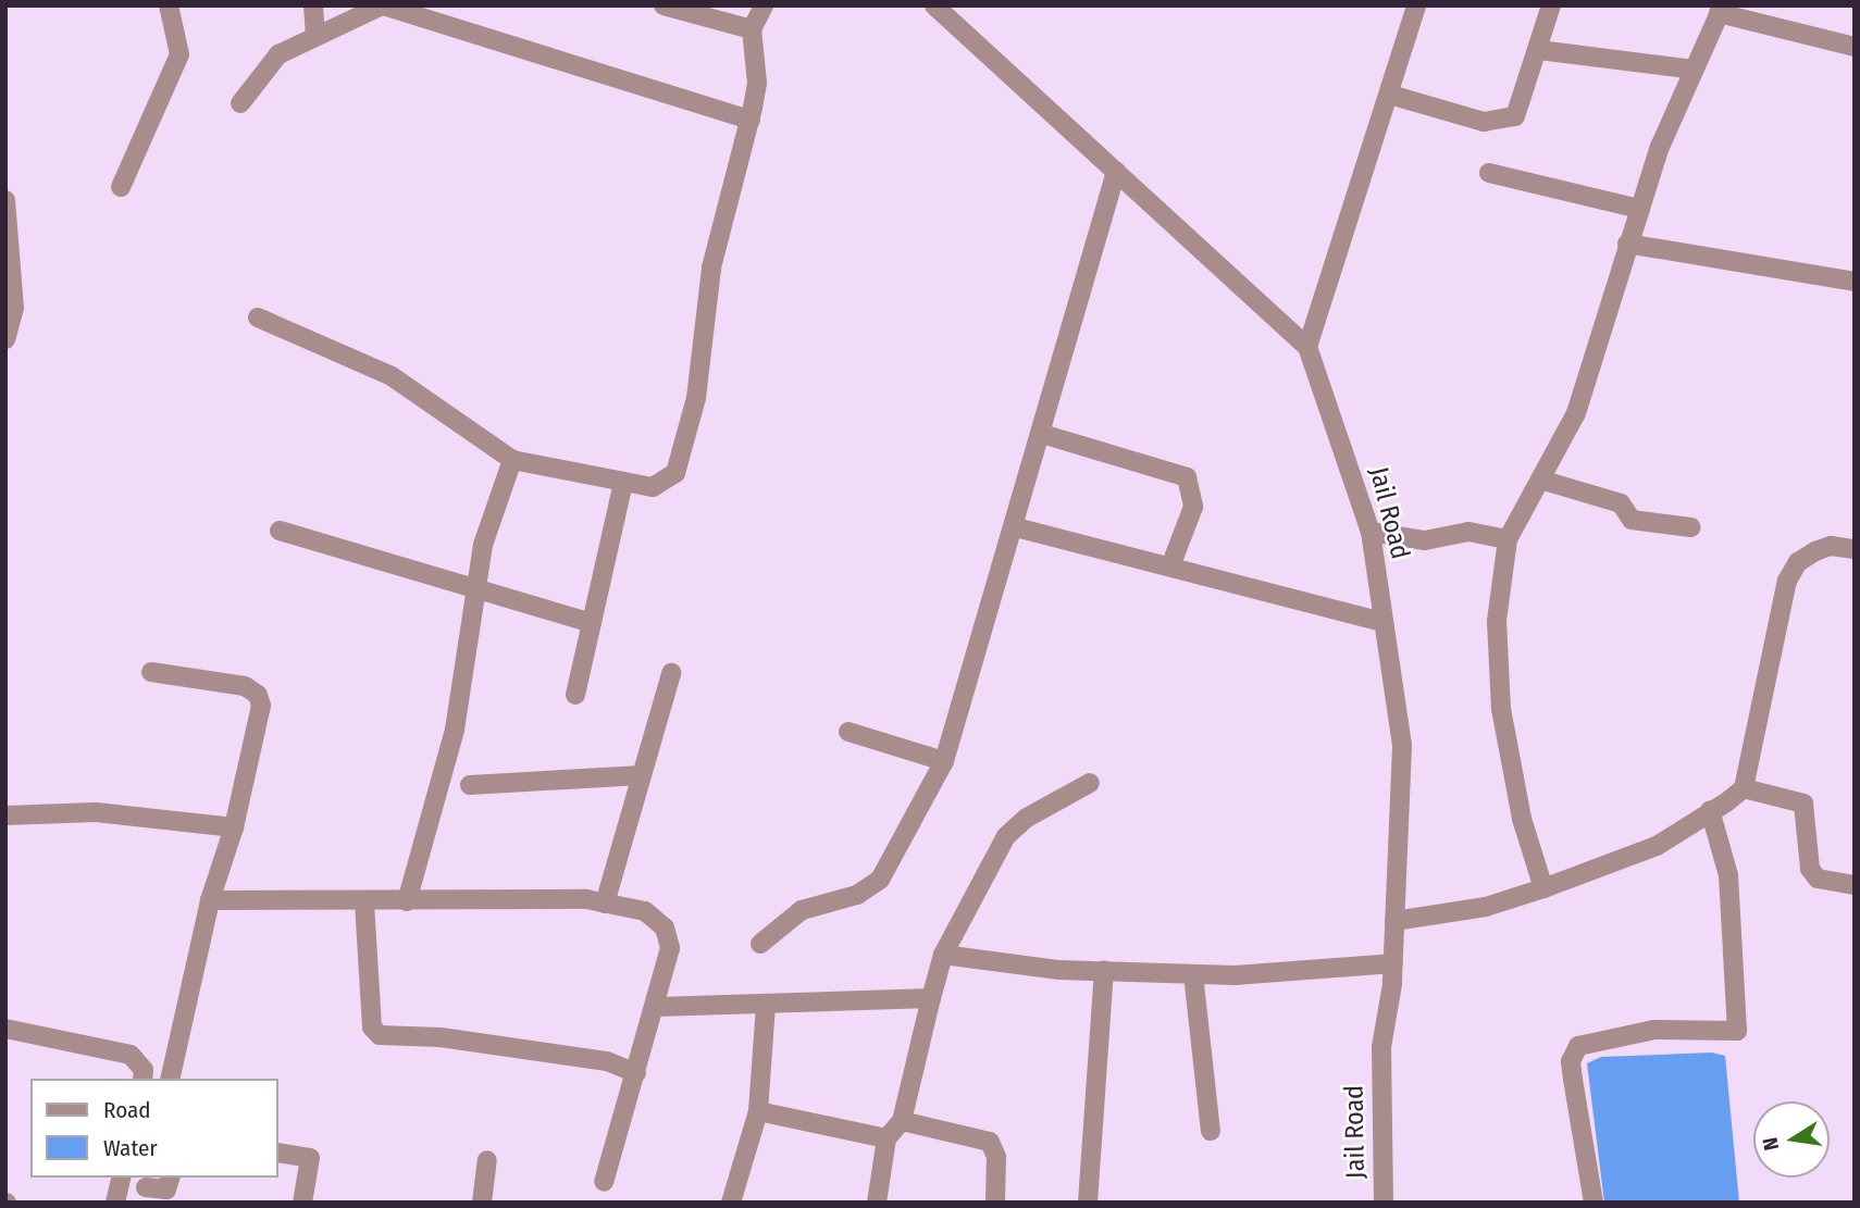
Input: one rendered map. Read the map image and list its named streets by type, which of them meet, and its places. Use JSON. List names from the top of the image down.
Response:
{
  "streets": {
    "street": ["Jail Road"]
  },
  "legend": ["Road", "Water"],
  "north": "left"
}
